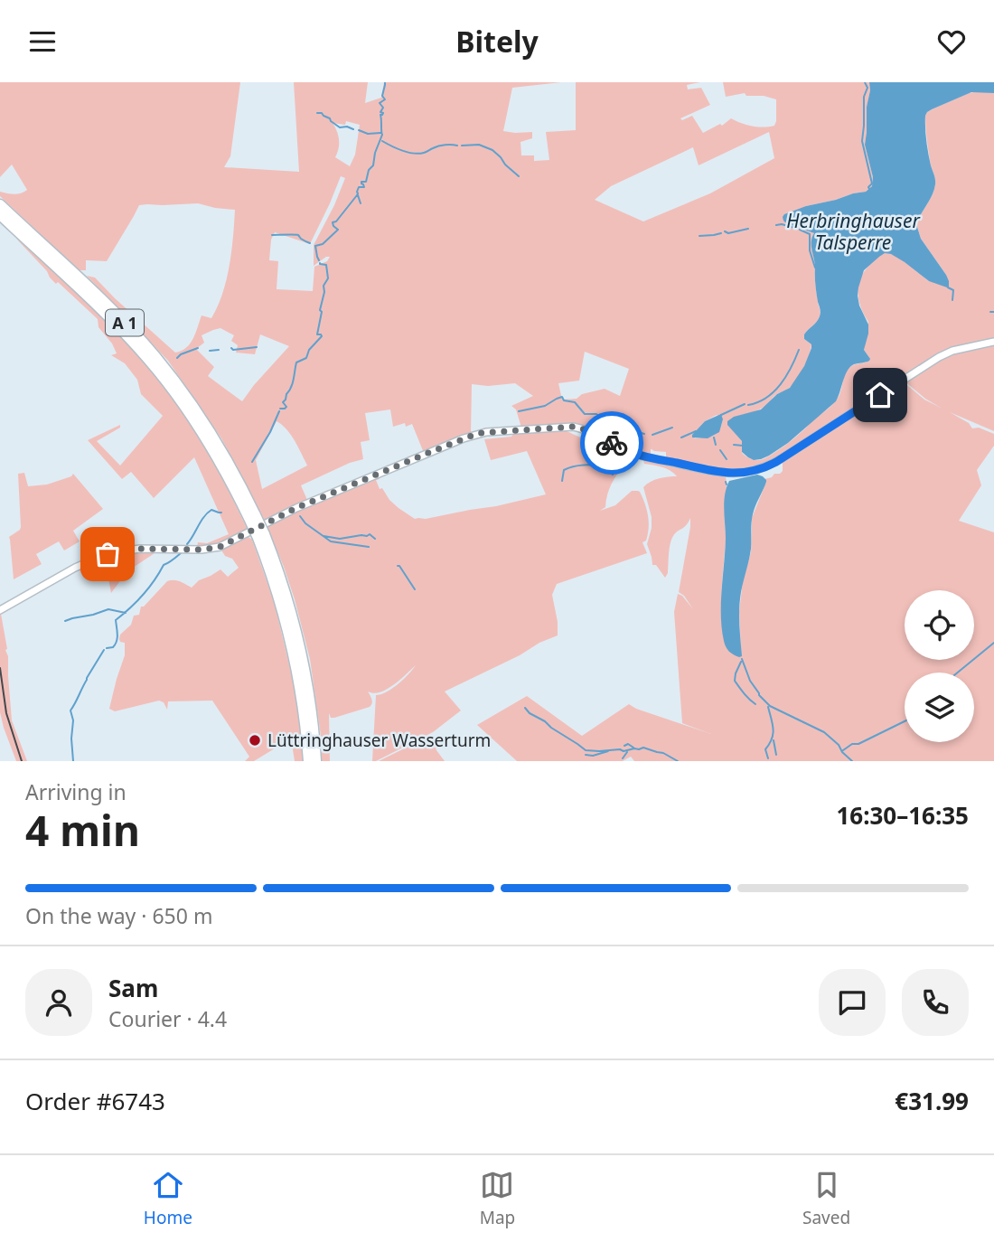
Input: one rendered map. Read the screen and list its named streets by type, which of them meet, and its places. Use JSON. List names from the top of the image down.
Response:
{
  "streets": {
    "highway": ["A 1"]
  },
  "water": ["Herbringhauser Talsperre"],
  "places": ["Lüttringhauser Wasserturm"],
  "page": {
    "header": "Bitely",
    "heading": ["4 min", "Arriving in", "16:30–16:35"],
    "panel": [
      "Sam",
      "Courier · 4.4",
      "Order #6743",
      "€31.99"
    ],
    "bar": "On the way · 650 m",
    "tabs": ["Home", "Map", "Saved"]
  }
}
